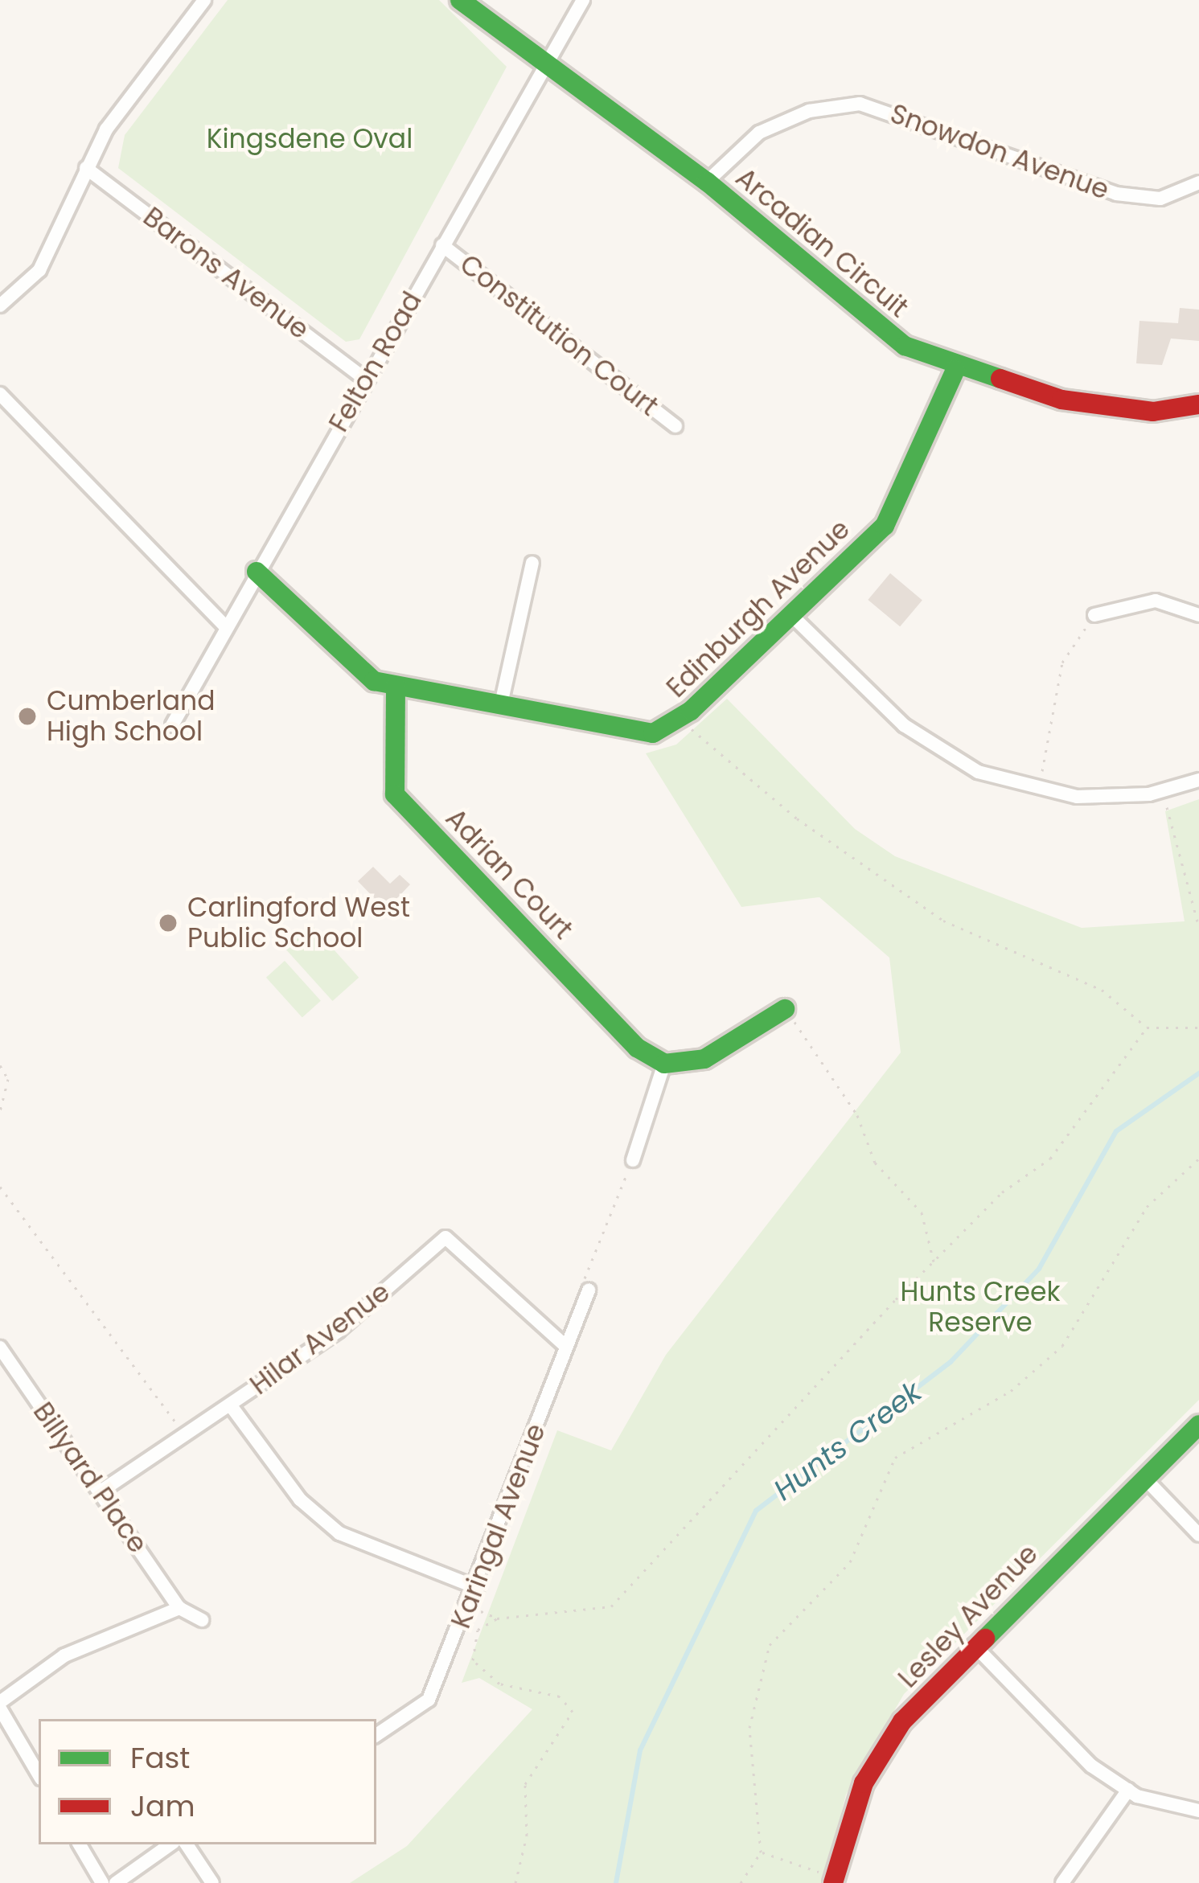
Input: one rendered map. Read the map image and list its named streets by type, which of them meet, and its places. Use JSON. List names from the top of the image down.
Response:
{
  "streets": {
    "street": [
      "Snowdon Avenue",
      "Arcadian Circuit",
      "Barons Avenue",
      "Constitution Court",
      "Felton Road",
      "Edinburgh Avenue",
      "Adrian Court",
      "Hilar Avenue",
      "Billyard Place",
      "Karingal Avenue",
      "Lesley Avenue"
    ]
  },
  "crossings": [
    ["Snowdon Avenue", "Arcadian Circuit"],
    ["Arcadian Circuit", "Felton Road"],
    ["Arcadian Circuit", "Edinburgh Avenue"],
    ["Barons Avenue", "Felton Road"],
    ["Constitution Court", "Felton Road"],
    ["Felton Road", "Edinburgh Avenue"],
    ["Edinburgh Avenue", "Adrian Court"],
    ["Hilar Avenue", "Billyard Place"],
    ["Hilar Avenue", "Karingal Avenue"]
  ],
  "water": ["Hunts Creek"],
  "parks": ["Kingsdene Oval", "Hunts Creek Reserve"],
  "places": ["Cumberland High School", "Carlingford West Public School"],
  "legend": ["Fast", "Jam"]
}
